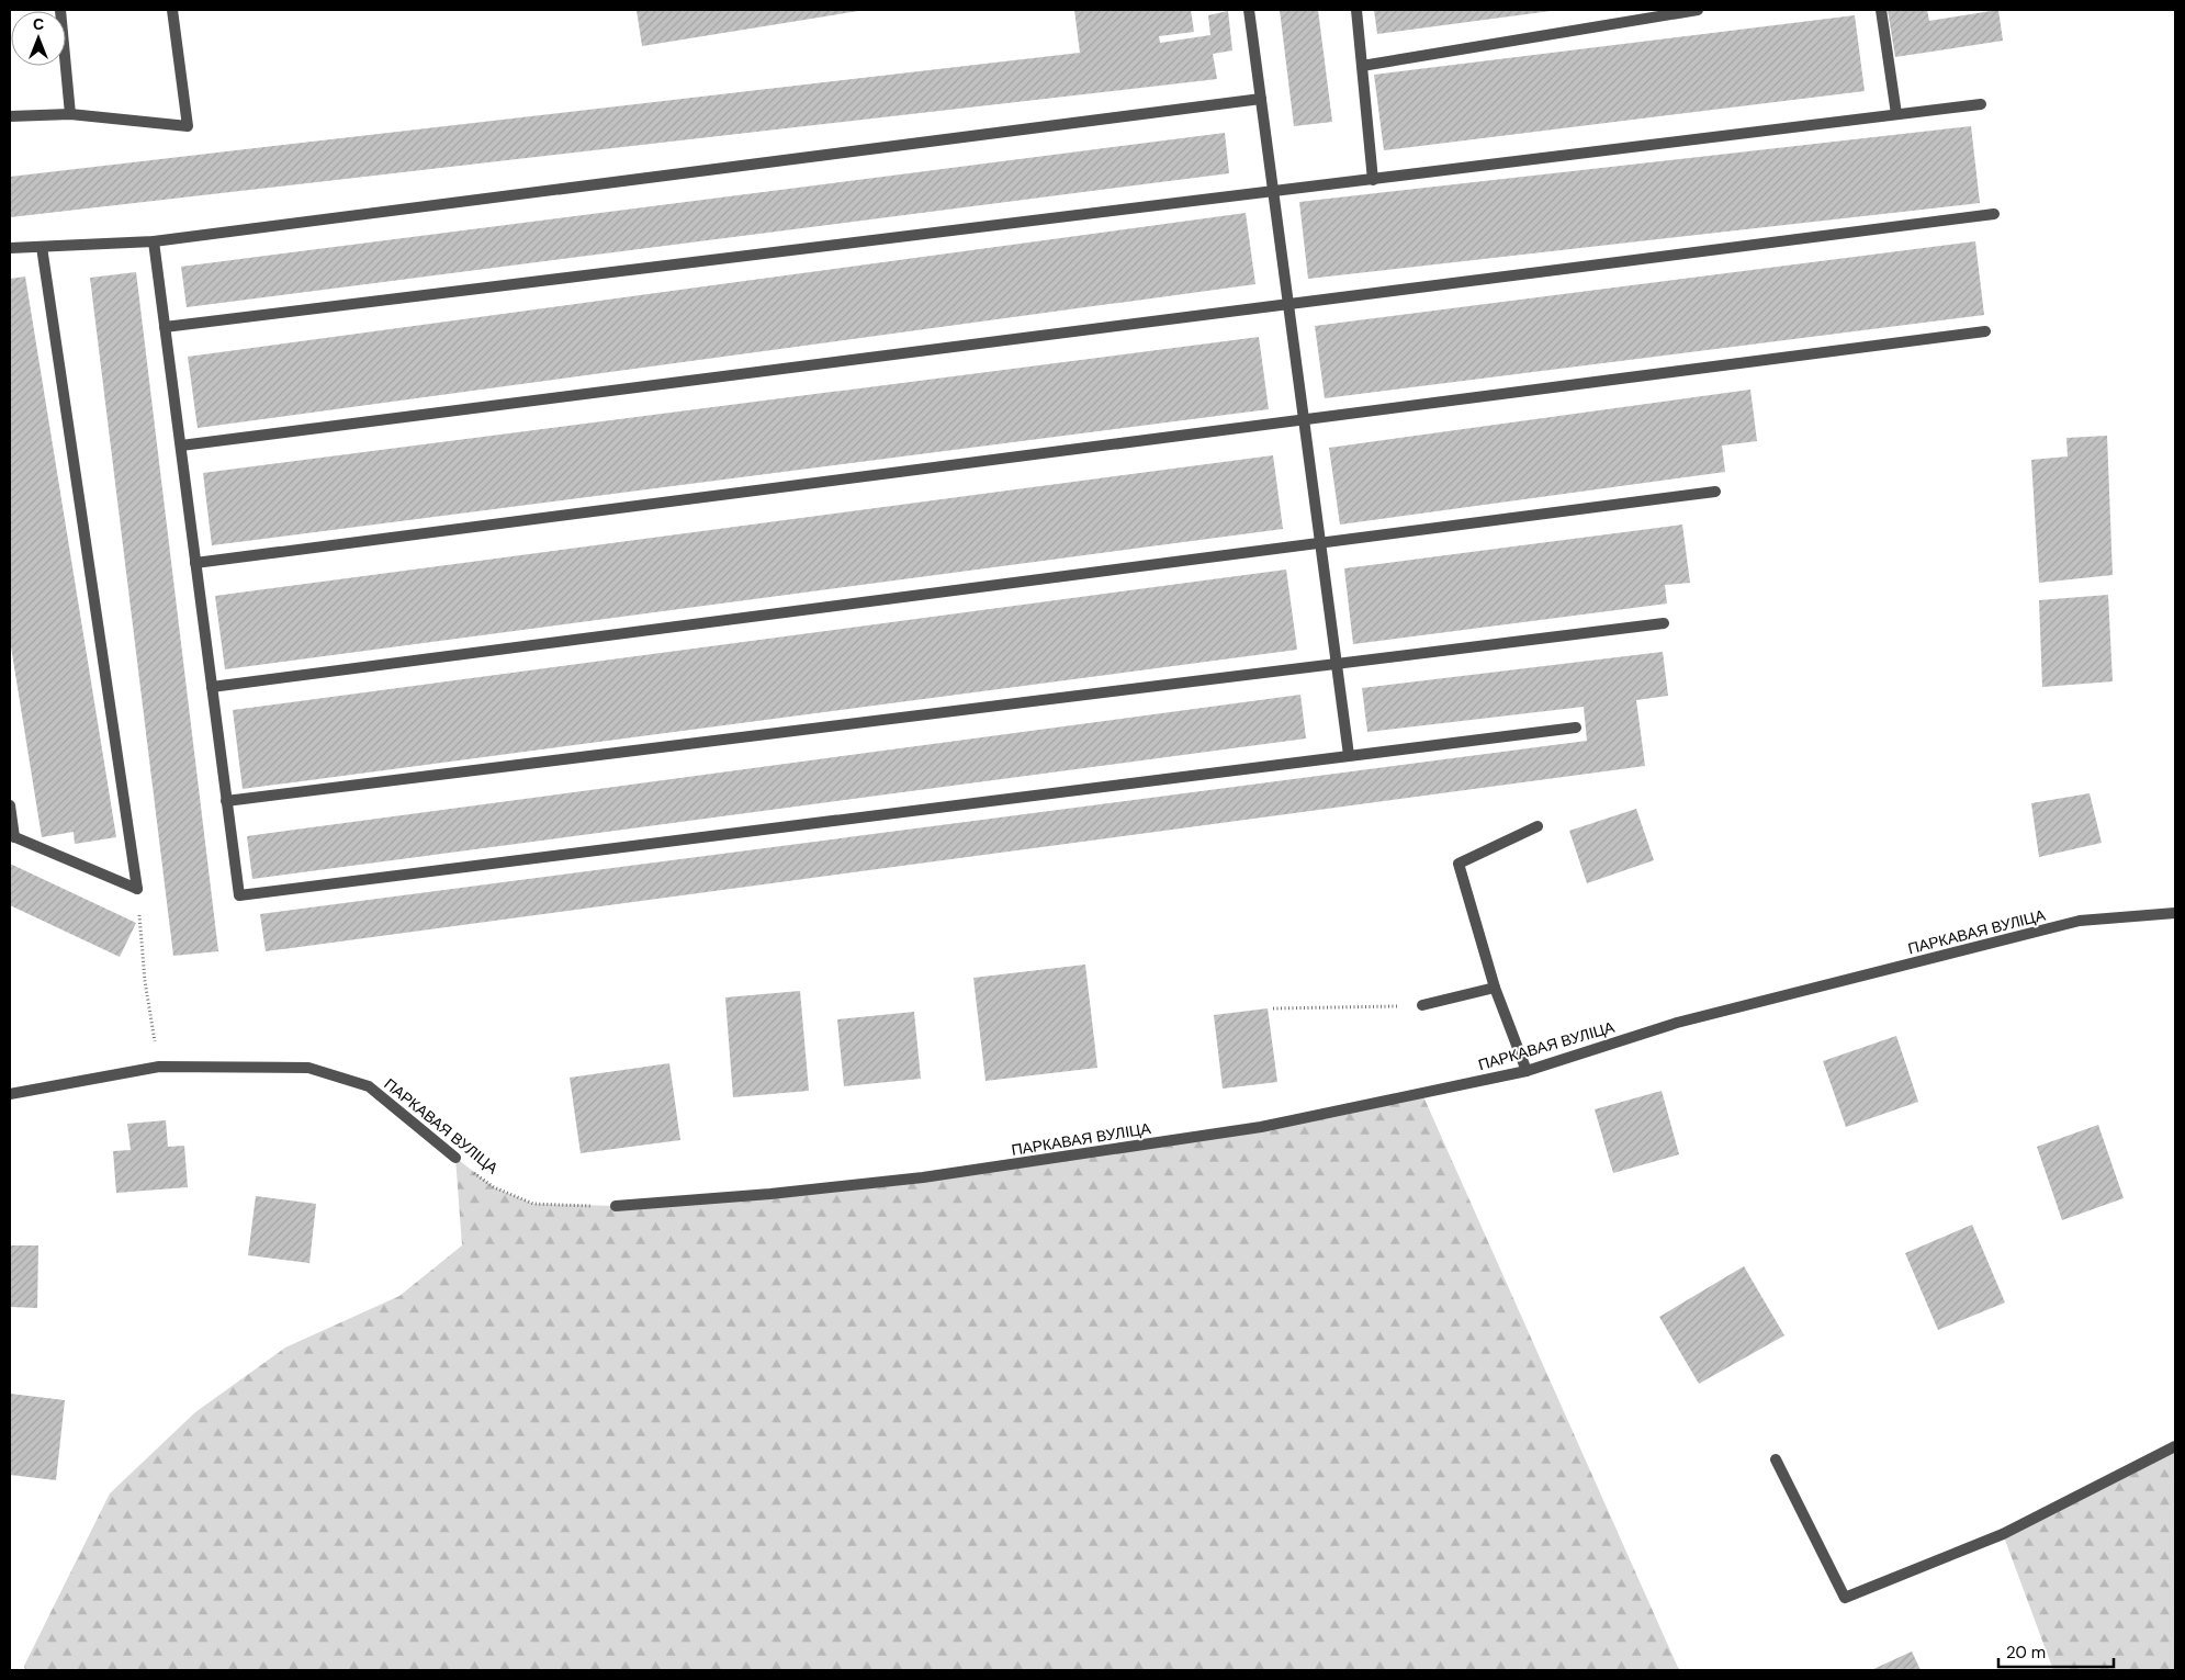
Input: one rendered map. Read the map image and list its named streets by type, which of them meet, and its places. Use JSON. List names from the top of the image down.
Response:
{
  "streets": {
    "street": ["ПАРКАВАЯ ВУЛІЦА"]
  },
  "scale_bar": "20 m",
  "north": "top"
}
